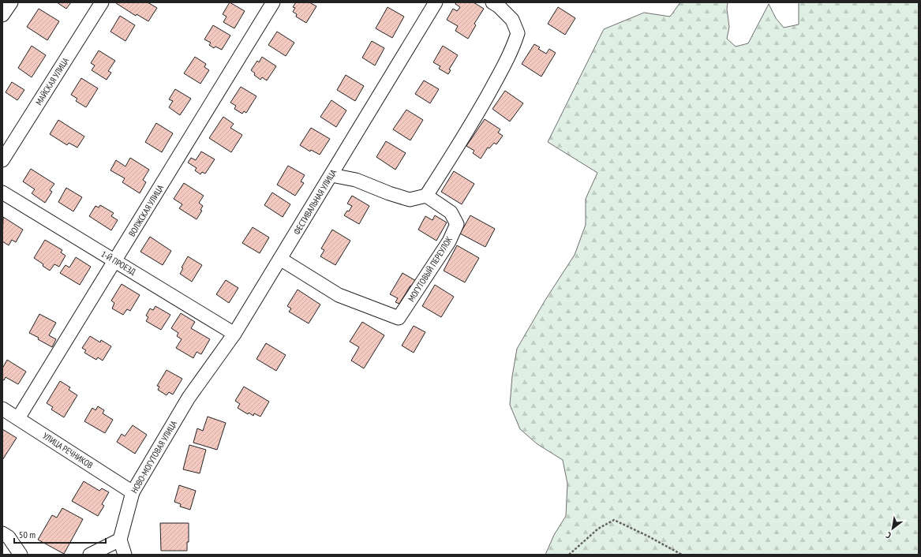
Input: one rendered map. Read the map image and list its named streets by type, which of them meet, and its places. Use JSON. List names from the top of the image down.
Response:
{
  "streets": {
    "street": [
      "МАЙСКАЯ УЛИЦА",
      "ФЕСТИВАЛЬНАЯ УЛИЦА",
      "ВОЛЖСКАЯ УЛИЦА",
      "1-Й ПРОЕЗД",
      "МОГУТОВЫЙ ПЕРЕУЛОК",
      "УЛИЦА РЕЧНИКОВ",
      "НОВО-МОГУТОВАЯ УЛИЦА"
    ]
  },
  "crossings": [
    ["ФЕСТИВАЛЬНАЯ УЛИЦА", "1-Й ПРОЕЗД"],
    ["ФЕСТИВАЛЬНАЯ УЛИЦА", "МОГУТОВЫЙ ПЕРЕУЛОК"],
    ["ФЕСТИВАЛЬНАЯ УЛИЦА", "НОВО-МОГУТОВАЯ УЛИЦА"],
    ["ВОЛЖСКАЯ УЛИЦА", "1-Й ПРОЕЗД"],
    ["ВОЛЖСКАЯ УЛИЦА", "УЛИЦА РЕЧНИКОВ"],
    ["УЛИЦА РЕЧНИКОВ", "НОВО-МОГУТОВАЯ УЛИЦА"]
  ],
  "scale_bar": "50 m",
  "north": "bottom left"
}
